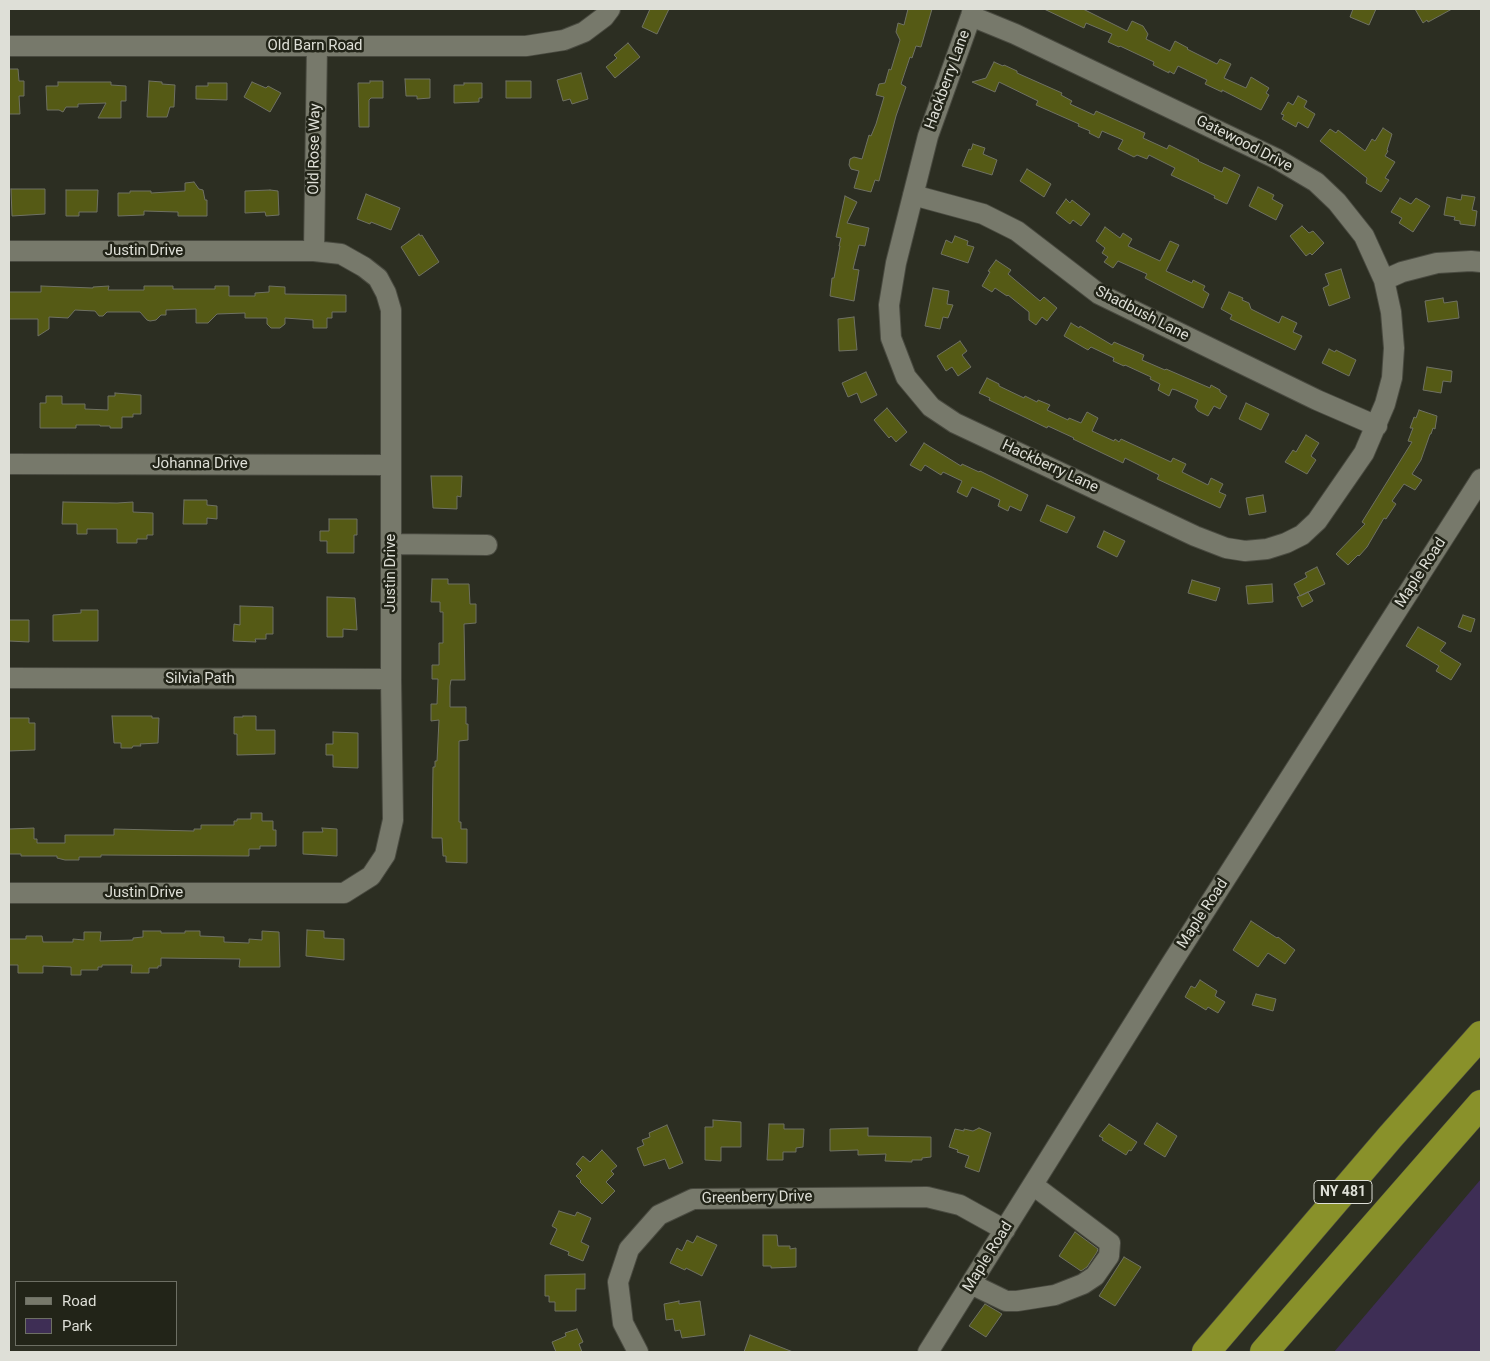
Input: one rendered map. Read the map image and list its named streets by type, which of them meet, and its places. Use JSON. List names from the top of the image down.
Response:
{
  "streets": {
    "highway": ["NY 481"],
    "street": [
      "Old Barn Road",
      "Hackberry Lane",
      "Gatewood Drive",
      "Old Rose Way",
      "Justin Drive",
      "Shadbush Lane",
      "Johanna Drive",
      "Maple Road",
      "Silvia Path",
      "Greenberry Drive"
    ]
  },
  "crossings": [
    ["Old Barn Road", "Old Rose Way"],
    ["Hackberry Lane", "Gatewood Drive"],
    ["Hackberry Lane", "Shadbush Lane"],
    ["Old Rose Way", "Justin Drive"],
    ["Justin Drive", "Johanna Drive"],
    ["Justin Drive", "Silvia Path"],
    ["Maple Road", "Greenberry Drive"]
  ],
  "legend": ["Road", "Park"]
}
